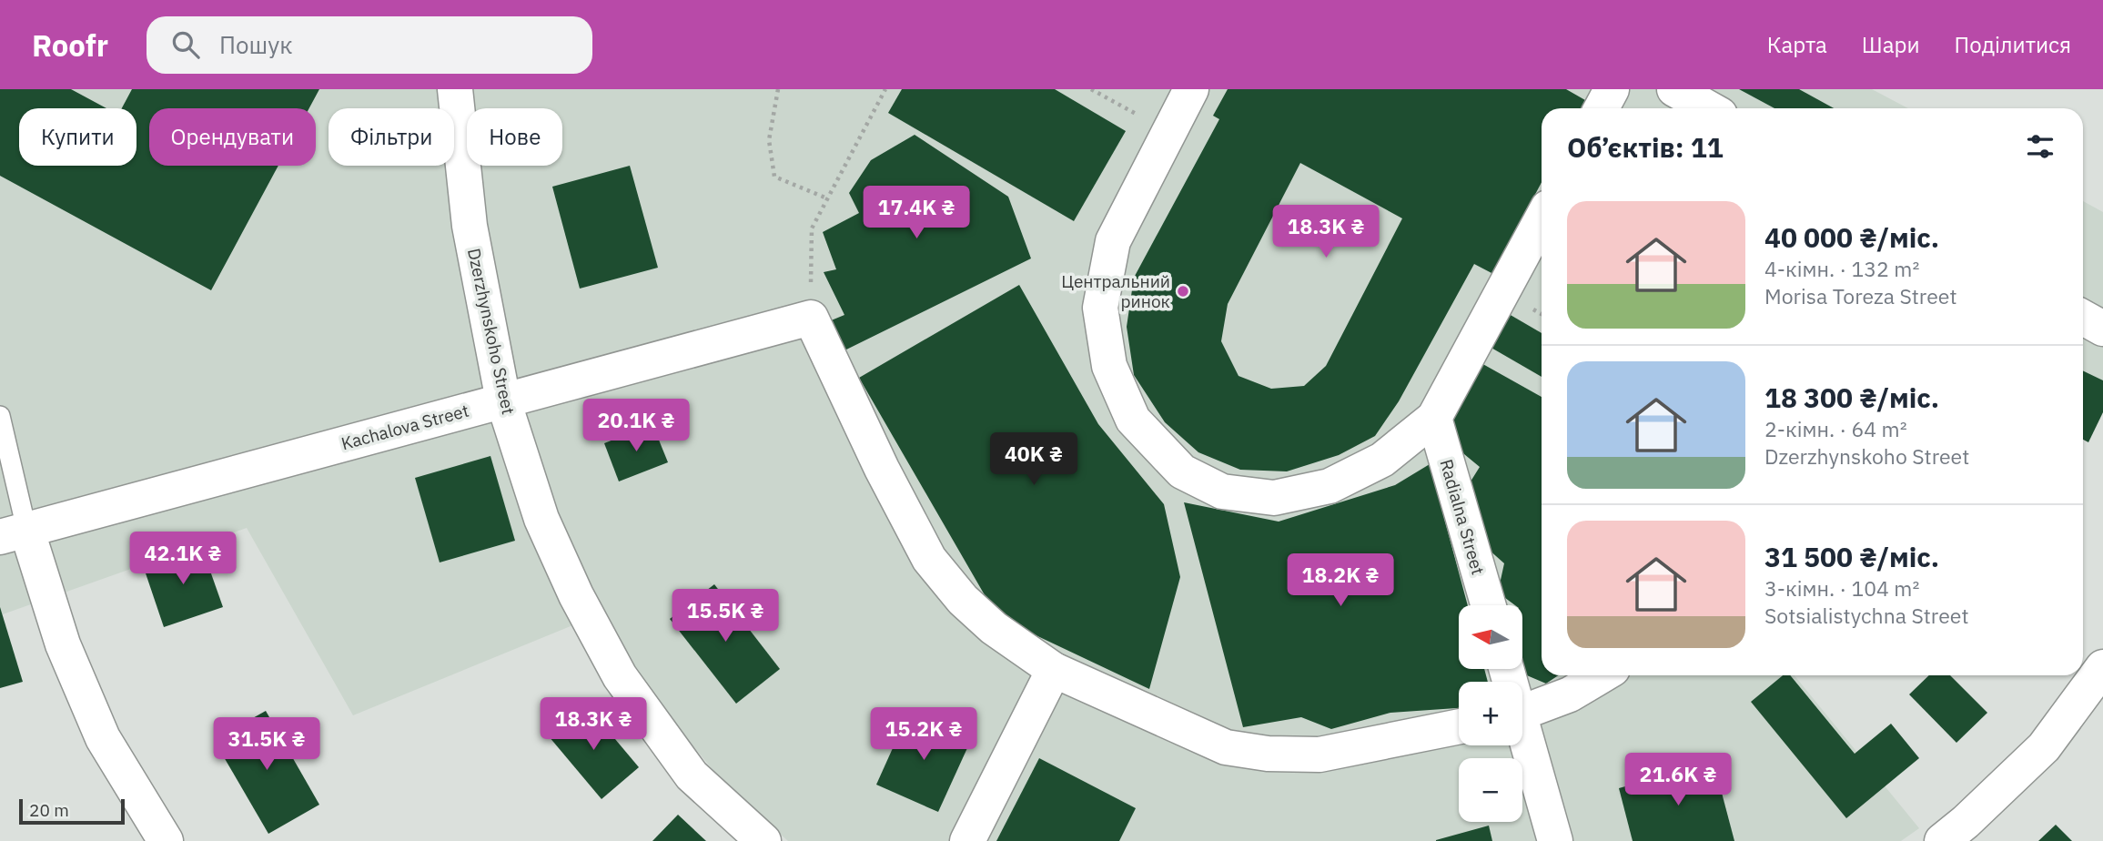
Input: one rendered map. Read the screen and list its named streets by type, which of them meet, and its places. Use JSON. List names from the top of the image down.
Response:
{
  "streets": {
    "street": ["Dzerzhynskoho Street", "Kachalova Street", "Radialna Street"]
  },
  "crossings": [
    ["Dzerzhynskoho Street", "Kachalova Street"]
  ],
  "places": ["Центральний ринок"],
  "scale_bar": "20 m",
  "north": "left",
  "page": {
    "header": "Roofr",
    "search": "Пошук",
    "nav": ["Карта", "Шари", "Поділитися"],
    "chip": [
      "Купити",
      "Орендувати",
      "Фільтри",
      "Нове"
    ],
    "heading": "Об’єктів: 11",
    "list": [
      {
        "name": "40 000 ₴/міс.",
        "note": "4-кімн. · 132 m² · Morisa Toreza Street"
      },
      {
        "name": "18 300 ₴/міс.",
        "note": "2-кімн. · 64 m² · Dzerzhynskoho Street"
      },
      {
        "name": "31 500 ₴/міс.",
        "note": "3-кімн. · 104 m² · Sotsialistychna Street"
      }
    ],
    "price": [
      "17.4K ₴",
      "18.3K ₴",
      "20.1K ₴",
      "40K ₴",
      "42.1K ₴",
      "18.2K ₴",
      "15.5K ₴",
      "18.3K ₴",
      "15.2K ₴",
      "31.5K ₴",
      "21.6K ₴"
    ],
    "map_buttons": ["+", "−"],
    "scale": "20 m"
  }
}
